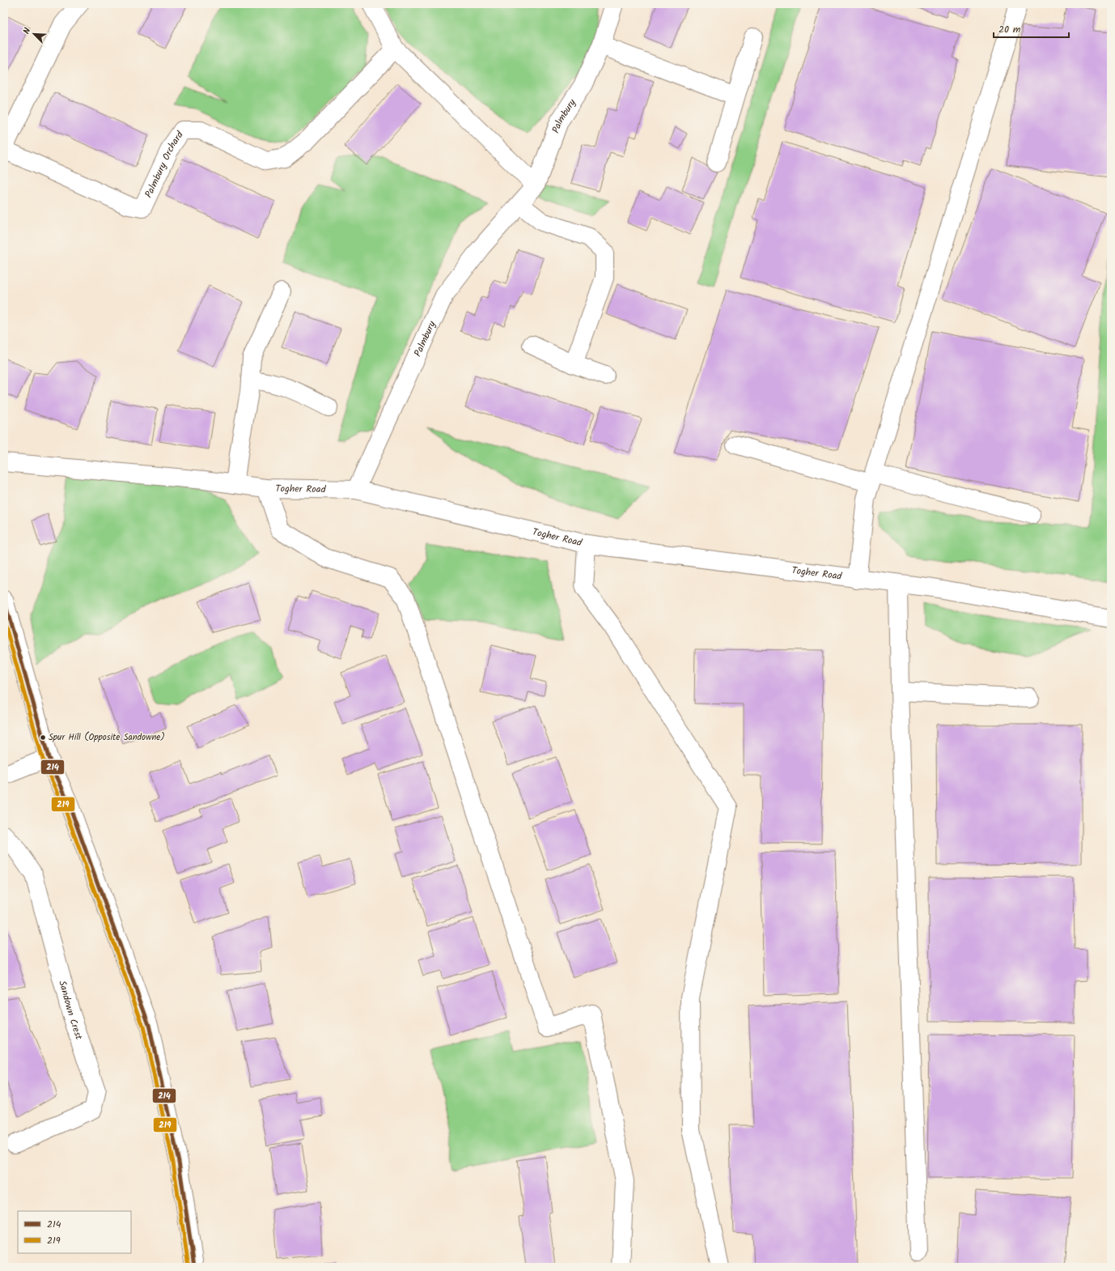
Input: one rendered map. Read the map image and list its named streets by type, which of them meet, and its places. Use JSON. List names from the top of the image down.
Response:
{
  "streets": {
    "street": [
      "Palmbury",
      "Palmbury Orchard",
      "Togher Road",
      "Sandown Crest"
    ]
  },
  "crossings": [
    ["Palmbury", "Togher Road"]
  ],
  "places": ["Spur Hill (Opposite Sandowne)"],
  "lines": ["transit line 214", "transit line 219"],
  "legend": ["214", "219"],
  "scale_bar": "20 m",
  "north": "top left"
}
